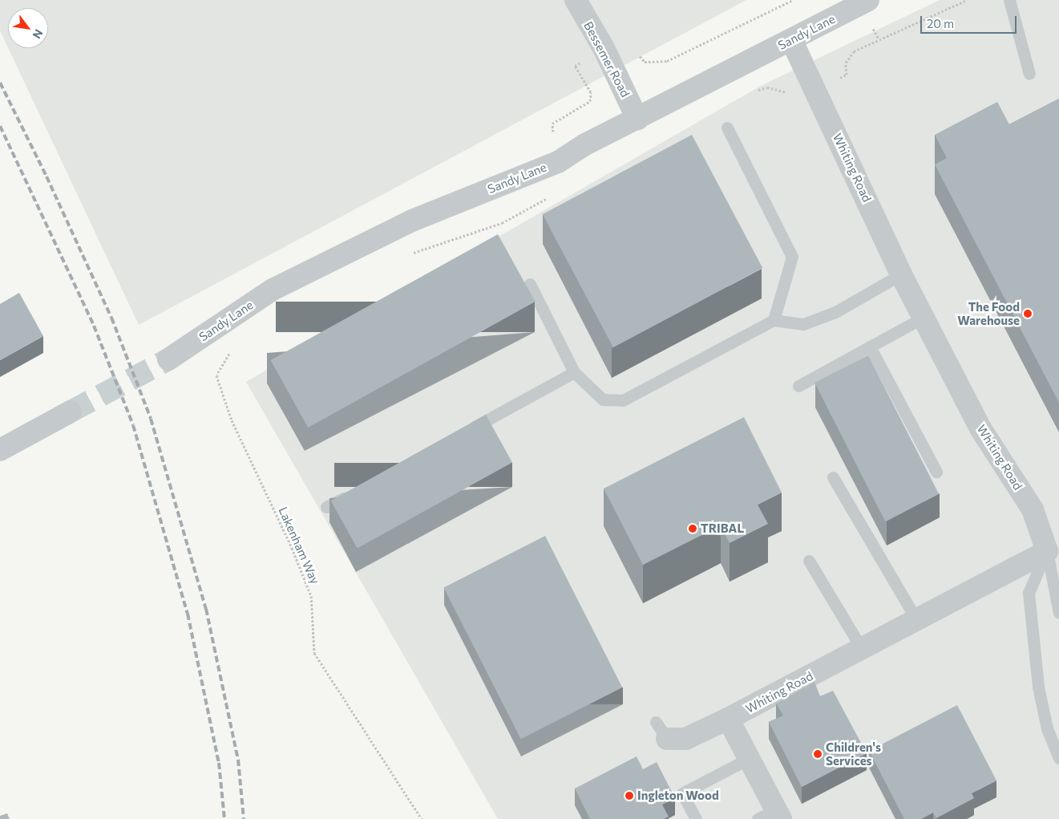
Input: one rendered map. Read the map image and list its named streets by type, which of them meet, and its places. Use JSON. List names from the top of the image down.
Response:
{
  "streets": {
    "street": ["Sandy Lane", "Bessemer Road", "Whiting Road"],
    "path": ["Lakenham Way"]
  },
  "crossings": [
    ["Sandy Lane", "Bessemer Road"],
    ["Sandy Lane", "Whiting Road"]
  ],
  "places": [
    "The Food Warehouse",
    "TRIBAL",
    "Children's Services",
    "Ingleton Wood"
  ],
  "scale_bar": "20 m",
  "north": "bottom right"
}
